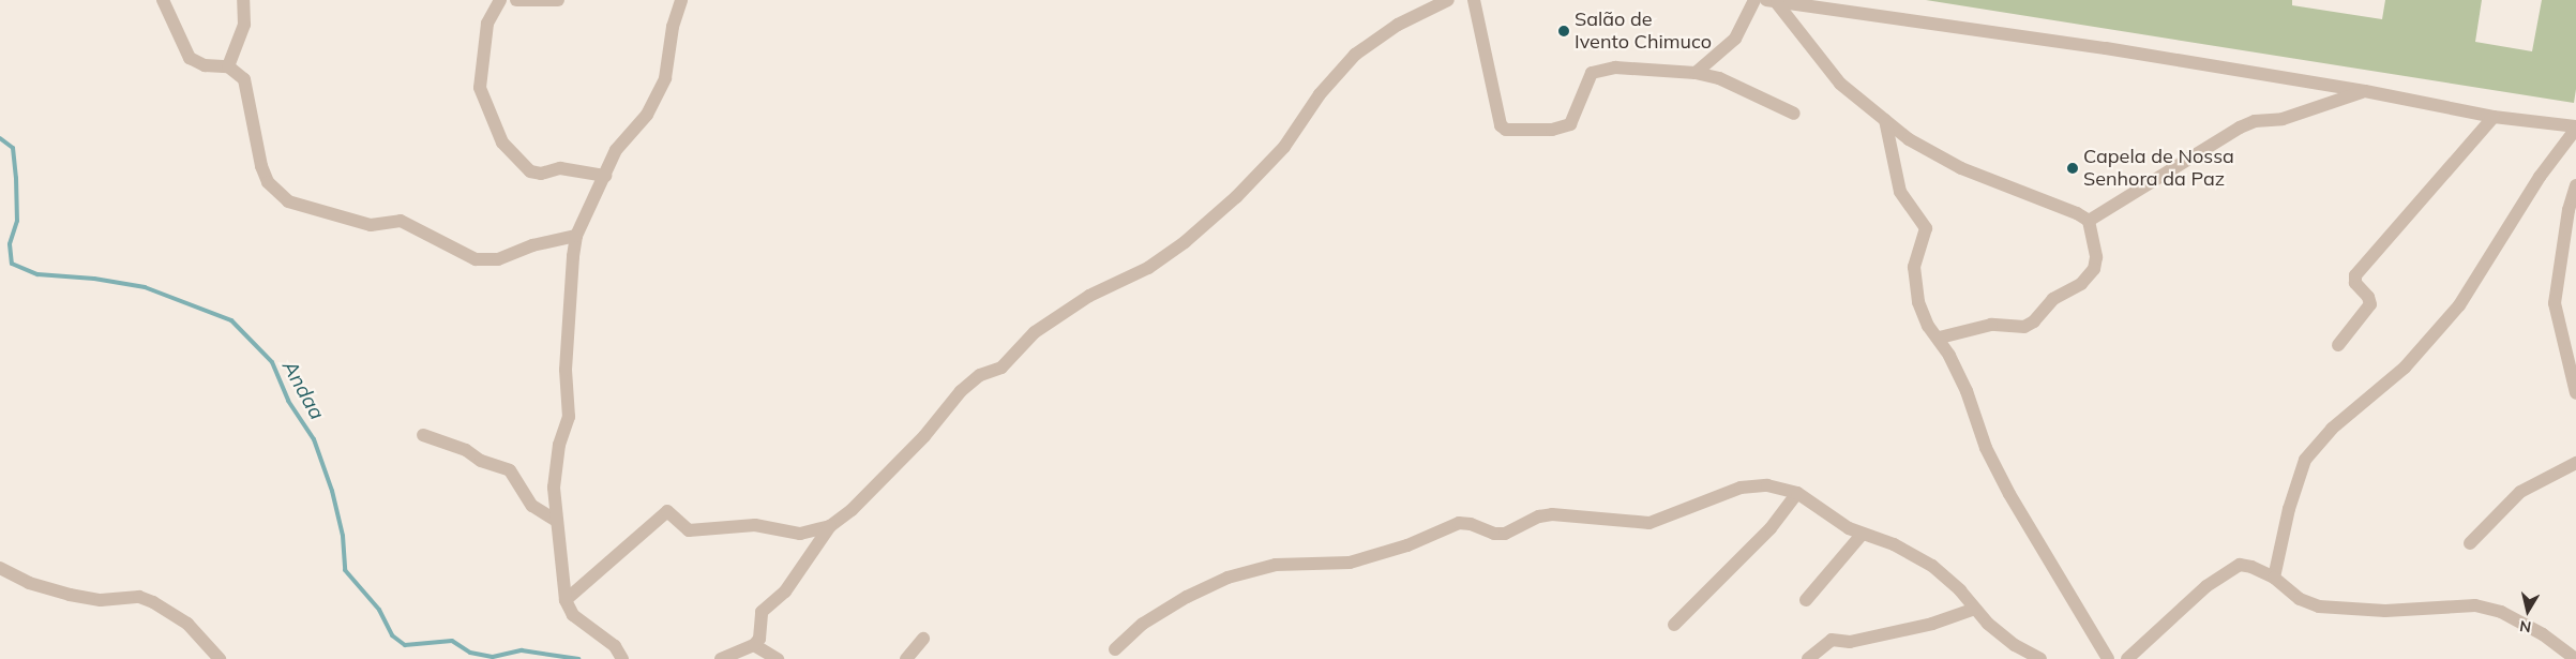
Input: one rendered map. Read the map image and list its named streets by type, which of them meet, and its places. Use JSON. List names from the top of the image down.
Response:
{
  "water": ["Andaa"],
  "places": ["Salão de Ivento Chimuco", "Capela de Nossa Senhora da Paz"],
  "north": "bottom"
}
